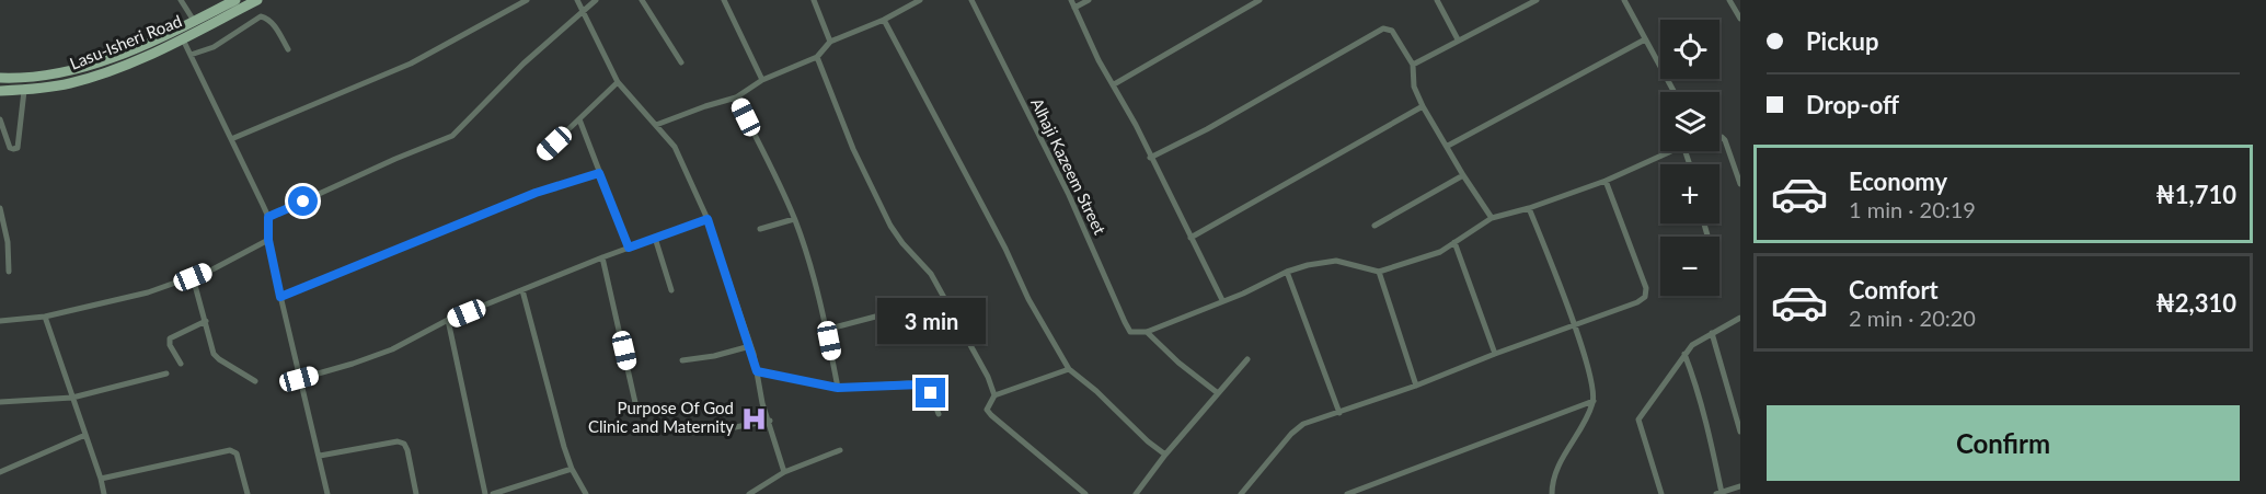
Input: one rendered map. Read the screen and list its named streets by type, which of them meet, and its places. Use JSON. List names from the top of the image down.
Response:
{
  "streets": {
    "main road": ["Lasu-Isheri Road"],
    "street": ["Alhaji Kazeem Street"]
  },
  "places": {
    "hospital": ["Purpose Of God Clinic and Maternity"]
  },
  "page": {
    "banner": ["Pickup", "Drop-off"],
    "map_buttons": ["+", "−"],
    "list": [
      {
        "name": "Economy",
        "note": "1 min · 20:19",
        "value": "₦1,710"
      },
      {
        "name": "Comfort",
        "note": "2 min · 20:20",
        "value": "₦2,310"
      }
    ],
    "bubble": "3 min",
    "buttons": "Confirm"
  }
}
